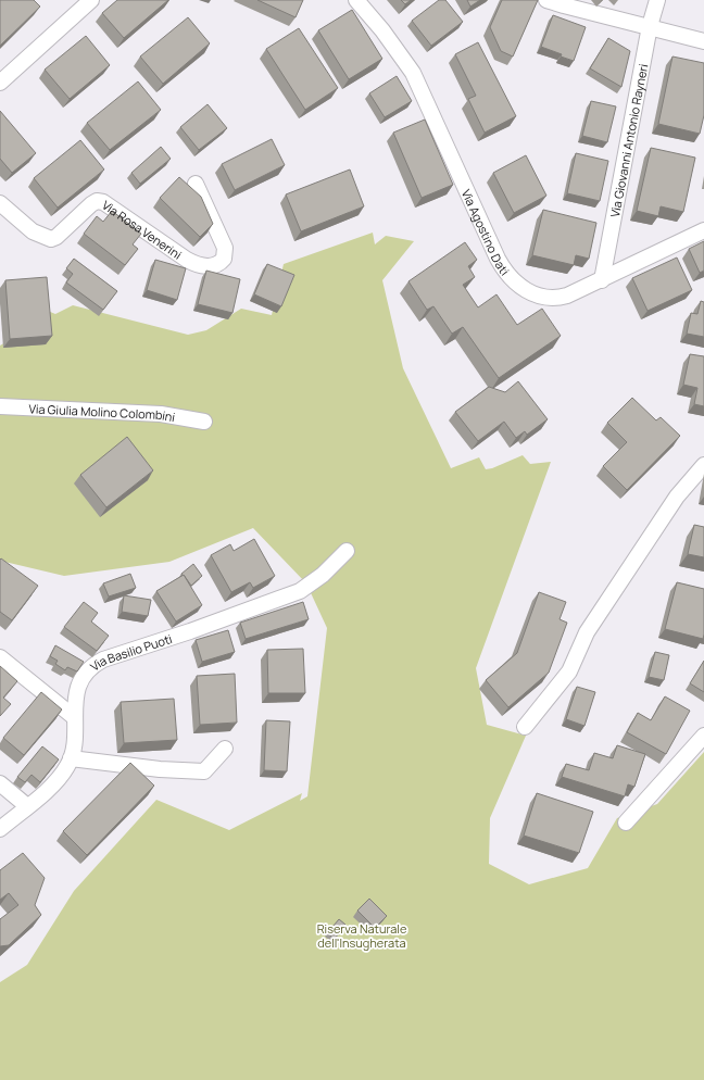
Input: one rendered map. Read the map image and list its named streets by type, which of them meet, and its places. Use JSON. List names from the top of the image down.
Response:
{
  "streets": {
    "street": [
      "Via Giovanni Antonio Rayneri",
      "Via Rosa Venerini",
      "Via Agostino Dati",
      "Via Giulia Molino Colombini",
      "Via Basilio Puoti"
    ]
  },
  "crossings": [
    ["Via Giovanni Antonio Rayneri", "Via Agostino Dati"]
  ],
  "parks": ["Riserva Naturale dell'Insugherata"]
}
